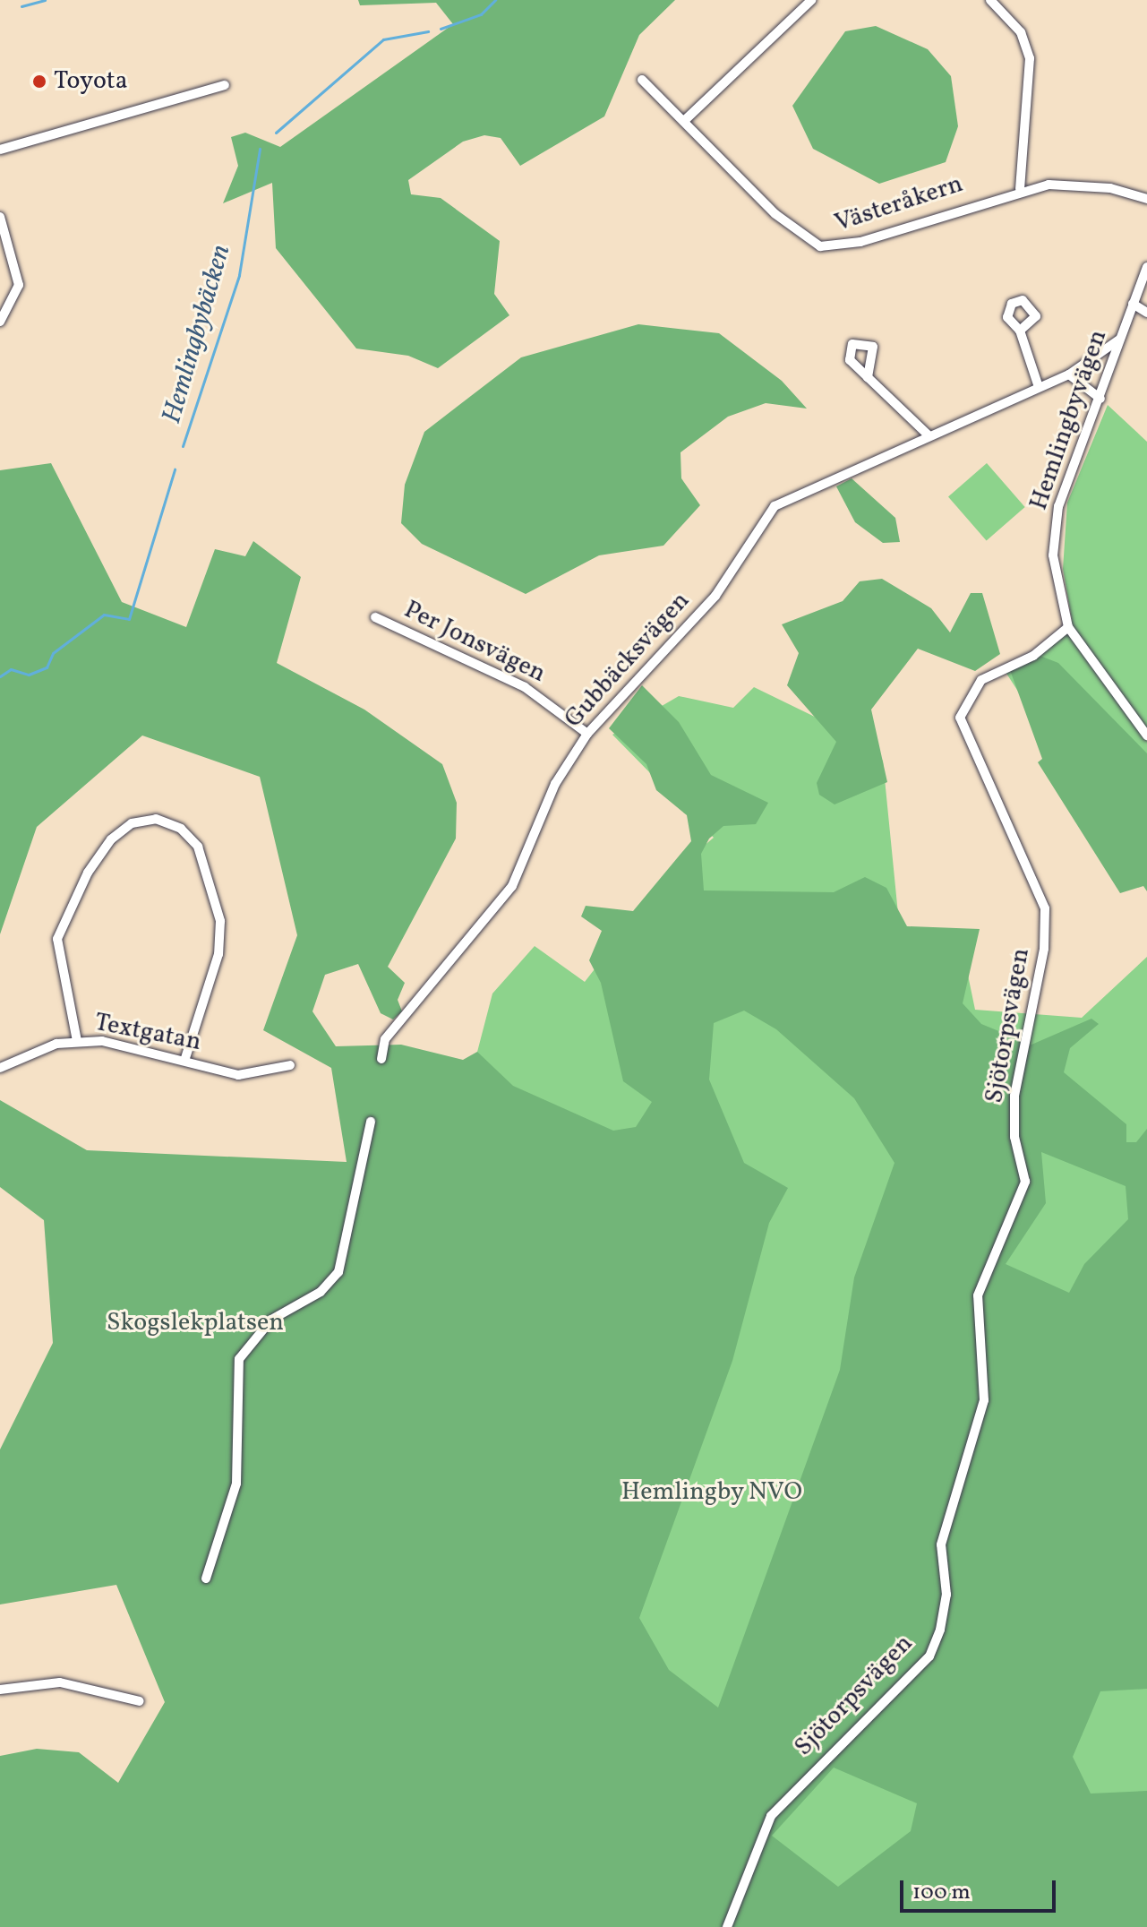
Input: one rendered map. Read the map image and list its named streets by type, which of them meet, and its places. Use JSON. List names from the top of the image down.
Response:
{
  "streets": {
    "street": [
      "Västeråkern",
      "Hemlingbyvägen",
      "Per Jonsvägen",
      "Gubbäcksvägen",
      "Sjötorpsvägen",
      "Textgatan"
    ]
  },
  "crossings": [
    ["Hemlingbyvägen", "Gubbäcksvägen"],
    ["Hemlingbyvägen", "Sjötorpsvägen"],
    ["Per Jonsvägen", "Gubbäcksvägen"]
  ],
  "water": ["Hemlingbybäcken"],
  "parks": ["Skogslekplatsen", "Hemlingby NVO"],
  "places": ["Toyota"],
  "scale_bar": "100 m"
}
